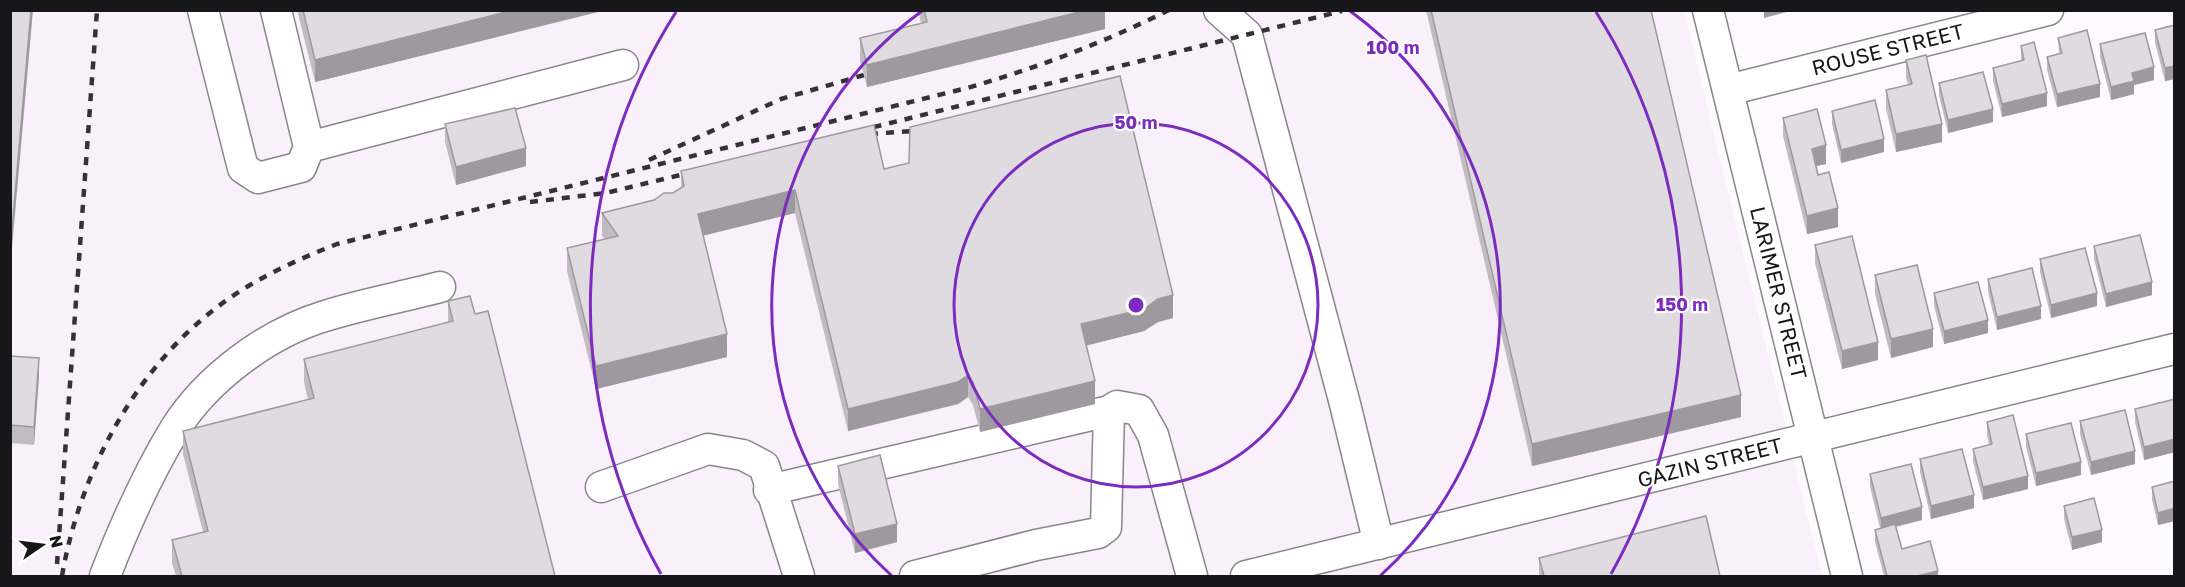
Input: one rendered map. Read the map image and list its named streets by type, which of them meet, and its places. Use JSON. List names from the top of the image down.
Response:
{
  "streets": {
    "street": ["ROUSE STREET", "LARIMER STREET", "GAZIN STREET"]
  },
  "crossings": [
    ["ROUSE STREET", "LARIMER STREET"],
    ["LARIMER STREET", "GAZIN STREET"]
  ],
  "north": "right",
  "rings": ["100 m", "50 m", "150 m"]
}
